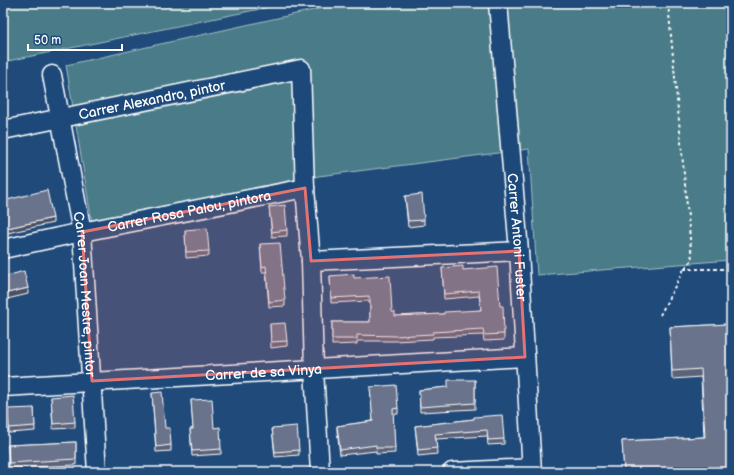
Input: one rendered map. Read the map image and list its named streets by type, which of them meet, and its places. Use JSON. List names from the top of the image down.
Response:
{
  "streets": {
    "street": [
      "Carrer Alexandro, pintor",
      "Carrer Rosa Palou, pintora",
      "Carrer Antoni Fuster",
      "Carrer Joan Mestre, pintor",
      "Carrer de sa Vinya"
    ]
  },
  "crossings": [
    ["Carrer Alexandro, pintor", "Carrer Rosa Palou, pintora"],
    ["Carrer Alexandro, pintor", "Carrer Joan Mestre, pintor"],
    ["Carrer Rosa Palou, pintora", "Carrer Joan Mestre, pintor"],
    ["Carrer Antoni Fuster", "Carrer de sa Vinya"],
    ["Carrer Joan Mestre, pintor", "Carrer de sa Vinya"]
  ],
  "scale_bar": "50 m"
}
